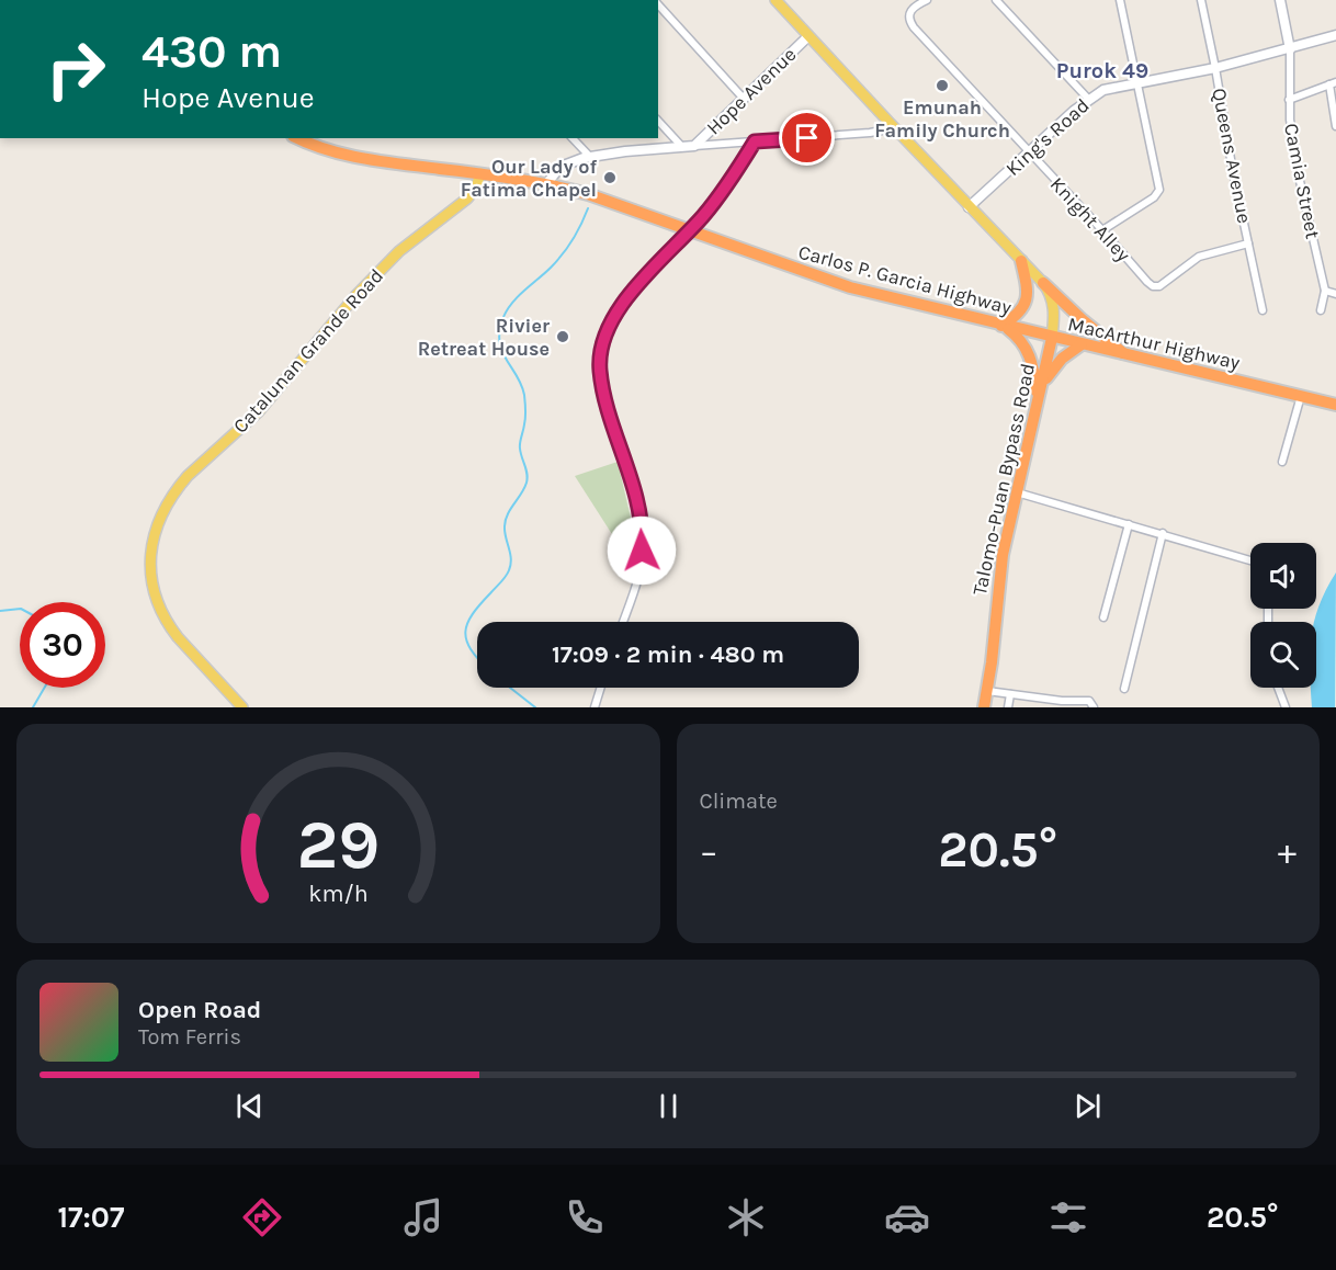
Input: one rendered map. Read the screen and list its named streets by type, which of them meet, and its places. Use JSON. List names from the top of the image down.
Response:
{
  "streets": {
    "highway": ["Carlos P. Garcia Highway", "MacArthur Highway", "Talomo-Puan Bypass Road"],
    "main road": ["Catalunan Grande Road"],
    "street": [
      "Hope Avenue",
      "King's Road",
      "Queens Avenue",
      "Camia Street",
      "Knight Alley"
    ]
  },
  "crossings": [
    ["Hope Avenue", "Carlos P. Garcia Highway"],
    ["Hope Avenue", "MacArthur Highway"],
    ["King's Road", "Queens Avenue"],
    ["King's Road", "Camia Street"],
    ["King's Road", "Knight Alley"],
    ["King's Road", "MacArthur Highway"],
    ["Queens Avenue", "Knight Alley"],
    ["Carlos P. Garcia Highway", "MacArthur Highway"],
    ["Carlos P. Garcia Highway", "Catalunan Grande Road"],
    ["Carlos P. Garcia Highway", "Talomo-Puan Bypass Road"],
    ["MacArthur Highway", "Talomo-Puan Bypass Road"]
  ],
  "districts": ["Purok 49"],
  "places": ["Emunah Family Church", "Our Lady of Fatima Chapel", "Rivier Retreat House"],
  "page": {
    "turn": ["430 m", "Hope Avenue"],
    "limit": "30",
    "trip": "17:09 · 2 min · 480 m",
    "tile": "Climate",
    "heat": ["−", "20.5°", "+"],
    "song": ["Open Road", "Tom Ferris"],
    "tabs": ["17:07", "20.5°"],
    "gauge": ["29", "km/h"]
  }
}
